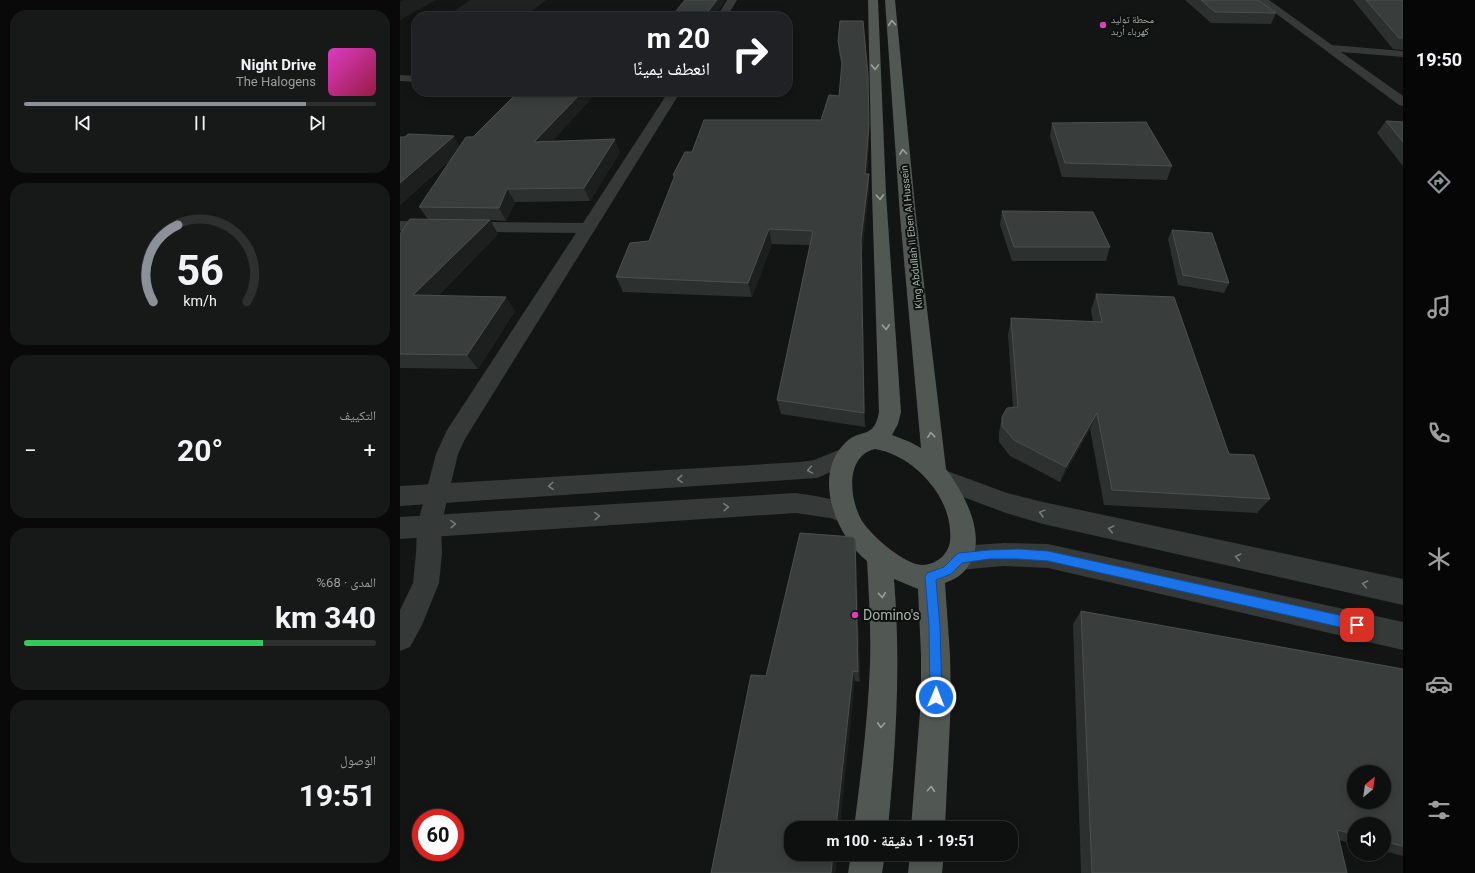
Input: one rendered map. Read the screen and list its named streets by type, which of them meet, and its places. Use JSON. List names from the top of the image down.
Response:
{
  "streets": {
    "main road": ["King Abdullah II Eben Al Hussein"]
  },
  "places": ["محطة توليد كهرباء أربد", "Domino's"],
  "north": "top right",
  "page": {
    "tabs": "19:50",
    "turn": ["20 m", "انعطف يمينًا"],
    "song": ["Night Drive", "The Halogens"],
    "tile": [
      "التكييف",
      ["المدى · 68%", "340 km"],
      ["الوصول", "19:51"]
    ],
    "heat": ["−", "20°", "+"],
    "limit": "60",
    "trip": "19:51 · 1 دقيقة · 100 m",
    "gauge": ["56", "km/h"]
  }
}
